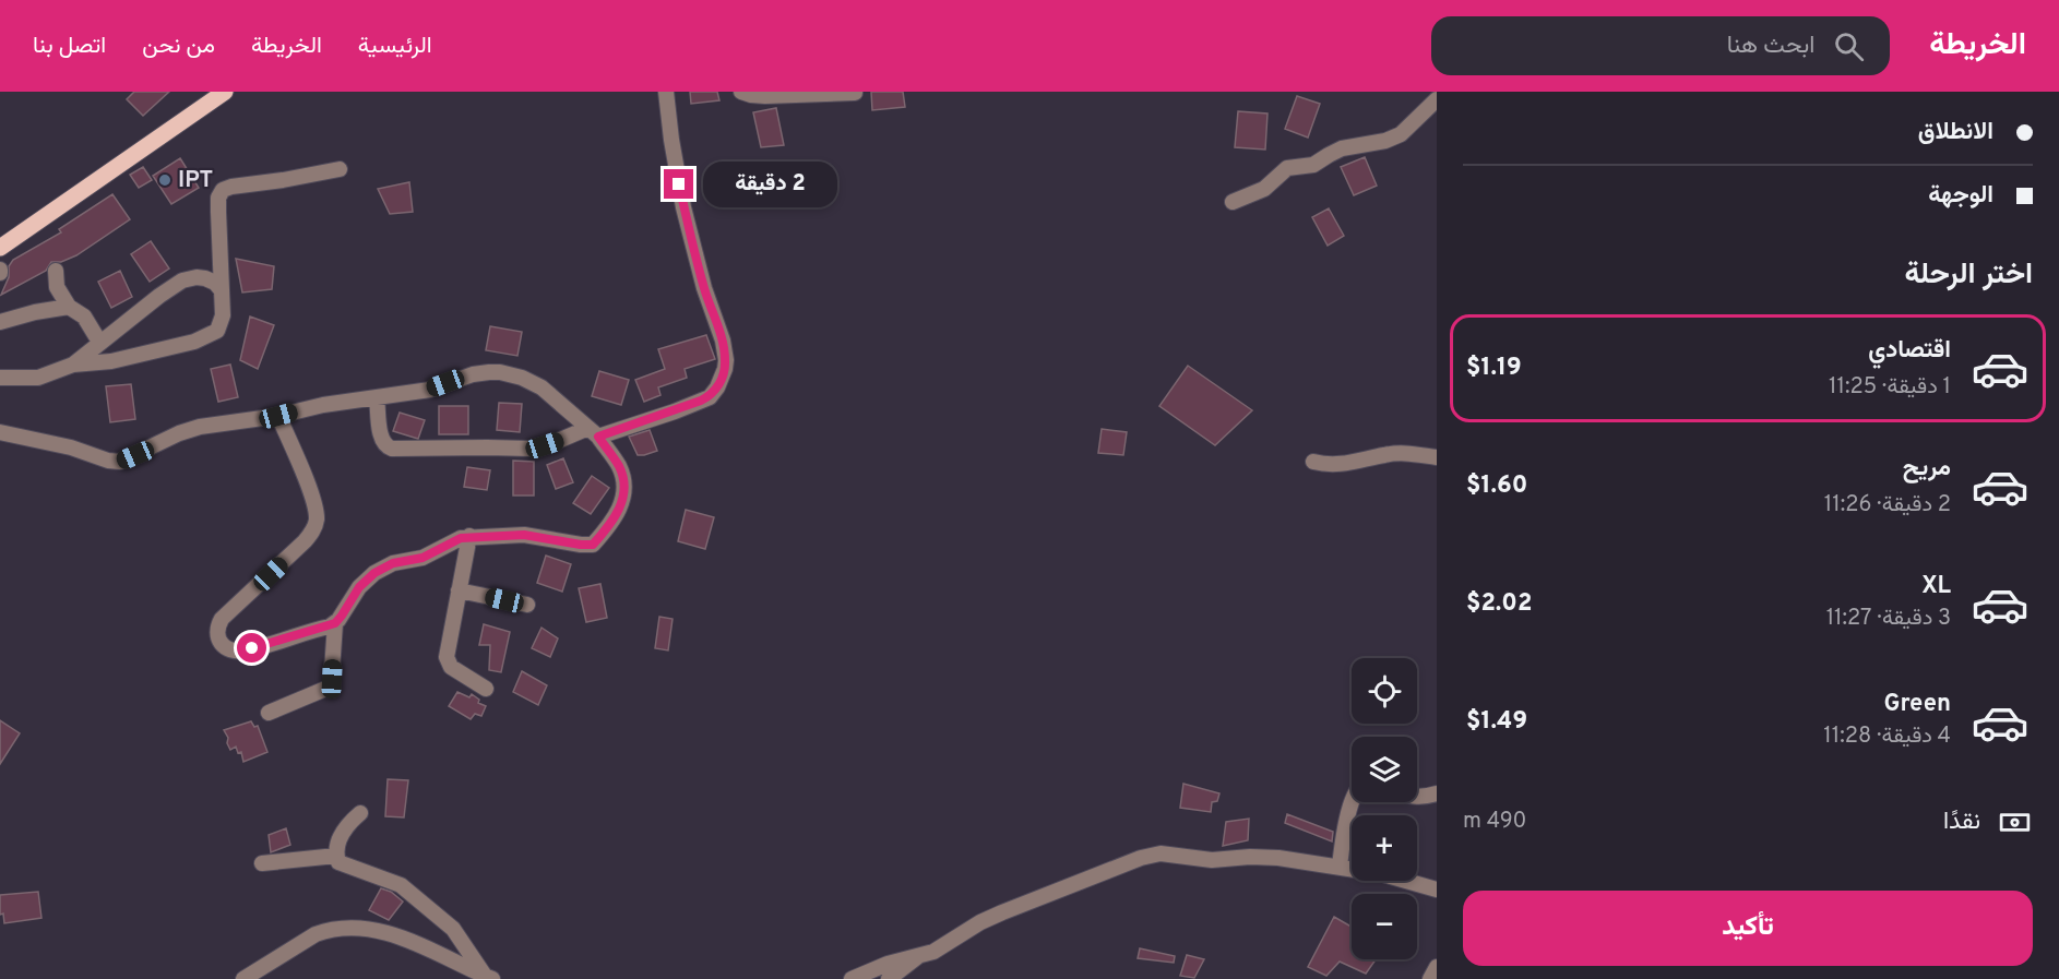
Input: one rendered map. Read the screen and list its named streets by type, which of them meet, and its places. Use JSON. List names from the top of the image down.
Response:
{
  "places": ["IPT"],
  "page": {
    "header": "الخريطة",
    "search": "ابحث هنا",
    "nav": [
      "الرئيسية",
      "الخريطة",
      "من نحن",
      "اتصل بنا"
    ],
    "banner": ["الانطلاق", "الوجهة"],
    "bubble": "2 دقيقة",
    "heading": "اختر الرحلة",
    "list": [
      {
        "name": "اقتصادي",
        "note": "1 دقيقة · 11:25",
        "value": "$1.19"
      },
      {
        "name": "مريح",
        "note": "2 دقيقة · 11:26",
        "value": "$1.60"
      },
      {
        "name": "XL",
        "note": "3 دقيقة · 11:27",
        "value": "$2.02"
      },
      {
        "name": "Green",
        "note": "4 دقيقة · 11:28",
        "value": "$1.49"
      }
    ],
    "map_buttons": ["+", "−"],
    "pay": ["نقدًا", "490 m"],
    "buttons": "تأكيد"
  }
}
